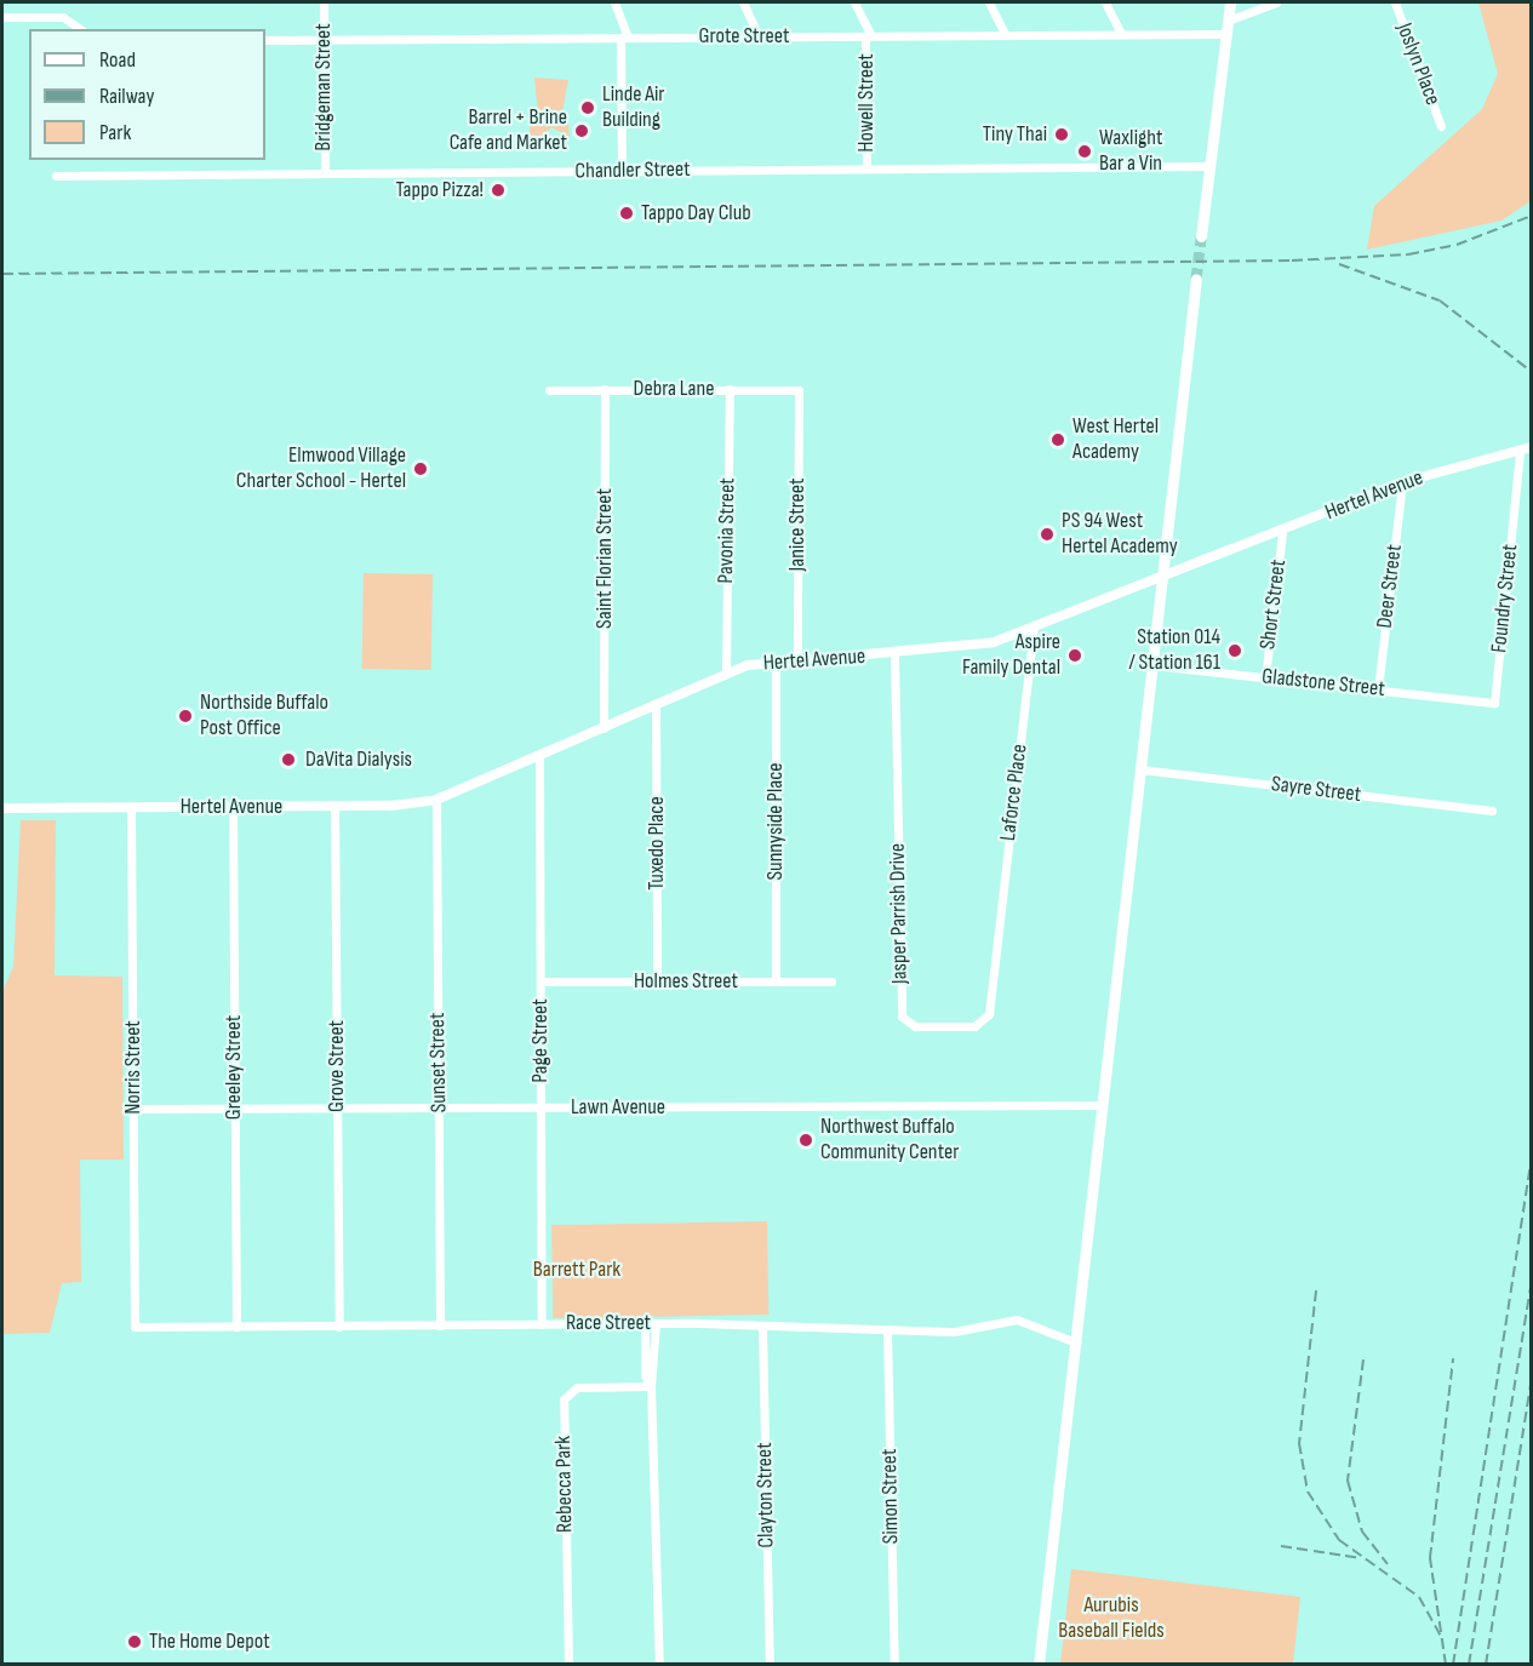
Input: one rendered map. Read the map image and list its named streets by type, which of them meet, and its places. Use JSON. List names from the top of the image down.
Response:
{
  "streets": {
    "street": [
      "Grote Street",
      "Joslyn Place",
      "Bridgeman Street",
      "Howell Street",
      "Chandler Street",
      "Debra Lane",
      "Hertel Avenue",
      "Janice Street",
      "Pavonia Street",
      "Saint Florian Street",
      "Deer Street",
      "Foundry Street",
      "Short Street",
      "Gladstone Street",
      "Sayre Street",
      "Laforce Place",
      "Sunnyside Place",
      "Tuxedo Place",
      "Jasper Parrish Drive",
      "Holmes Street",
      "Page Street",
      "Sunset Street",
      "Grove Street",
      "Norris Street",
      "Greeley Street",
      "Lawn Avenue",
      "Race Street",
      "Rebecca Park",
      "Clayton Street",
      "Simon Street"
    ]
  },
  "crossings": [
    ["Grote Street", "Bridgeman Street"],
    ["Grote Street", "Howell Street"],
    ["Bridgeman Street", "Chandler Street"],
    ["Howell Street", "Chandler Street"],
    ["Debra Lane", "Janice Street"],
    ["Debra Lane", "Pavonia Street"],
    ["Debra Lane", "Saint Florian Street"],
    ["Hertel Avenue", "Janice Street"],
    ["Hertel Avenue", "Pavonia Street"],
    ["Hertel Avenue", "Saint Florian Street"],
    ["Hertel Avenue", "Deer Street"],
    ["Hertel Avenue", "Foundry Street"],
    ["Hertel Avenue", "Short Street"],
    ["Hertel Avenue", "Laforce Place"],
    ["Hertel Avenue", "Sunnyside Place"],
    ["Hertel Avenue", "Tuxedo Place"],
    ["Hertel Avenue", "Jasper Parrish Drive"],
    ["Hertel Avenue", "Page Street"],
    ["Hertel Avenue", "Sunset Street"],
    ["Hertel Avenue", "Grove Street"],
    ["Hertel Avenue", "Norris Street"],
    ["Hertel Avenue", "Greeley Street"],
    ["Deer Street", "Gladstone Street"],
    ["Foundry Street", "Gladstone Street"],
    ["Short Street", "Gladstone Street"],
    ["Laforce Place", "Jasper Parrish Drive"],
    ["Sunnyside Place", "Holmes Street"],
    ["Tuxedo Place", "Holmes Street"],
    ["Holmes Street", "Page Street"],
    ["Page Street", "Lawn Avenue"],
    ["Page Street", "Race Street"],
    ["Sunset Street", "Lawn Avenue"],
    ["Sunset Street", "Race Street"],
    ["Grove Street", "Lawn Avenue"],
    ["Grove Street", "Race Street"],
    ["Norris Street", "Lawn Avenue"],
    ["Norris Street", "Race Street"],
    ["Greeley Street", "Lawn Avenue"],
    ["Greeley Street", "Race Street"],
    ["Race Street", "Clayton Street"],
    ["Race Street", "Simon Street"]
  ],
  "parks": ["Barrett Park", "Aurubis Baseball Fields"],
  "places": [
    "Linde Air Building",
    "Barrel + Brine Cafe and Market",
    "Tiny Thai",
    "Waxlight Bar a Vin",
    "Tappo Pizza!",
    "Tappo Day Club",
    "West Hertel Academy",
    "Elmwood Village Charter School - Hertel",
    "PS 94 West Hertel Academy",
    "Station 014 / Station 161",
    "Aspire Family Dental",
    "Northside Buffalo Post Office",
    "DaVita Dialysis",
    "Northwest Buffalo Community Center",
    "The Home Depot"
  ],
  "legend": ["Road", "Railway", "Park"]
}
